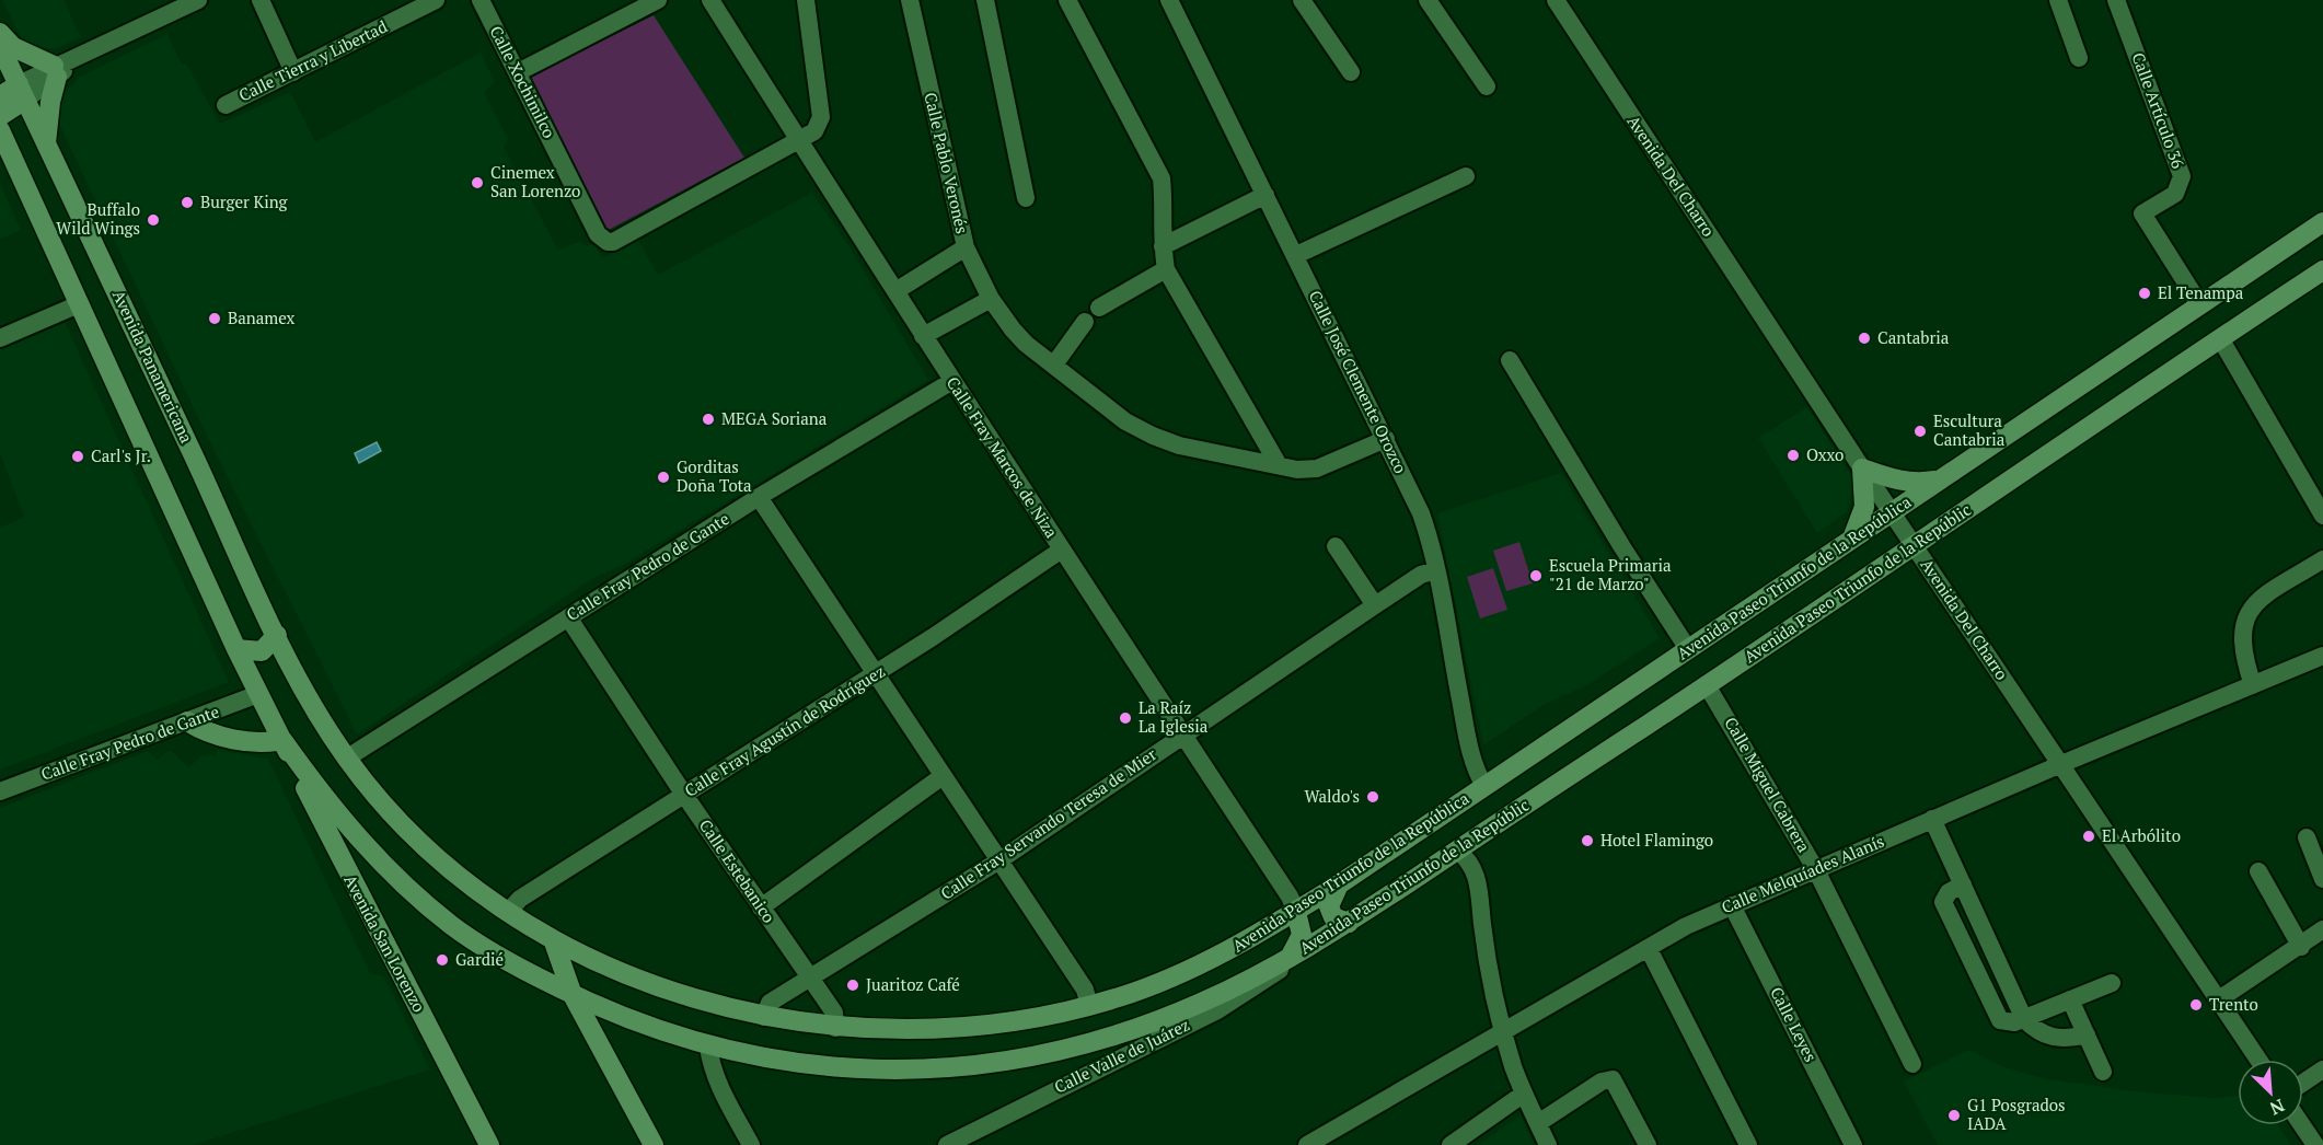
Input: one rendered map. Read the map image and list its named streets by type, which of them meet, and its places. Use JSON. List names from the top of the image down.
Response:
{
  "streets": {
    "main road": [
      "Avenida Panamericana",
      "Avenida Paseo Triunfo de la República",
      "Avenida Paseo Triunfo de la Repúblic",
      "Avenida San Lorenzo"
    ],
    "street": [
      "Calle Tierra y Libertad",
      "Calle Xochimilco",
      "Calle Artículo 36",
      "Calle Pablo Veronés",
      "Avenida Del Charro",
      "Calle José Clemente Orozco",
      "Calle Fray Marcos de Niza",
      "Calle Fray Pedro de Gante",
      "Calle Fray Agustín de Rodríguez",
      "Calle Miguel Cabrera",
      "Calle Fray Servando Teresa de Mier",
      "Calle Estebanico",
      "Calle Melquíades Alanís",
      "Calle Leyes",
      "Calle Valle de Juárez"
    ]
  },
  "crossings": [
    ["Calle Xochimilco", "Calle Fray Marcos de Niza"],
    ["Calle Artículo 36", "Avenida Paseo Triunfo de la República"],
    ["Calle Pablo Veronés", "Calle José Clemente Orozco"],
    ["Avenida Del Charro", "Avenida Paseo Triunfo de la República"],
    ["Avenida Del Charro", "Avenida Paseo Triunfo de la Repúblic"],
    ["Avenida Del Charro", "Calle Melquíades Alanís"],
    ["Avenida Panamericana", "Avenida Paseo Triunfo de la República"],
    ["Calle José Clemente Orozco", "Avenida Paseo Triunfo de la República"],
    ["Calle José Clemente Orozco", "Calle Fray Servando Teresa de Mier"],
    ["Calle Fray Marcos de Niza", "Calle Fray Pedro de Gante"],
    ["Calle Fray Marcos de Niza", "Avenida Paseo Triunfo de la República"],
    ["Calle Fray Marcos de Niza", "Calle Fray Agustín de Rodríguez"],
    ["Calle Fray Marcos de Niza", "Calle Fray Servando Teresa de Mier"],
    ["Calle Fray Pedro de Gante", "Avenida Paseo Triunfo de la República"],
    ["Calle Fray Pedro de Gante", "Calle Estebanico"],
    ["Avenida Paseo Triunfo de la República", "Calle Fray Agustín de Rodríguez"],
    ["Avenida Paseo Triunfo de la República", "Calle Fray Servando Teresa de Mier"],
    ["Avenida Paseo Triunfo de la República", "Calle Estebanico"],
    ["Avenida Paseo Triunfo de la Repúblic", "Calle Miguel Cabrera"],
    ["Avenida Paseo Triunfo de la Repúblic", "Avenida San Lorenzo"],
    ["Avenida Paseo Triunfo de la Repúblic", "Calle Valle de Juárez"],
    ["Calle Fray Agustín de Rodríguez", "Calle Estebanico"],
    ["Calle Miguel Cabrera", "Calle Melquíades Alanís"],
    ["Calle Fray Servando Teresa de Mier", "Calle Estebanico"],
    ["Calle Melquíades Alanís", "Calle Leyes"]
  ],
  "places": [
    "Cinemex San Lorenzo",
    "Burger King",
    "Buffalo Wild Wings",
    "El Tenampa",
    "Banamex",
    "Cantabria",
    "MEGA Soriana",
    "Escultura Cantabria",
    "Oxxo",
    "Carl's Jr.",
    "Gorditas Doña Tota",
    "Escuela Primaria \"21 de Marzo\"",
    "La Raíz La Iglesia",
    "Waldo's",
    "El Arbólito",
    "Hotel Flamingo",
    "Gardié",
    "Juaritoz Café",
    "Trento",
    "G1 Posgrados IADA"
  ],
  "north": "bottom right"
}
